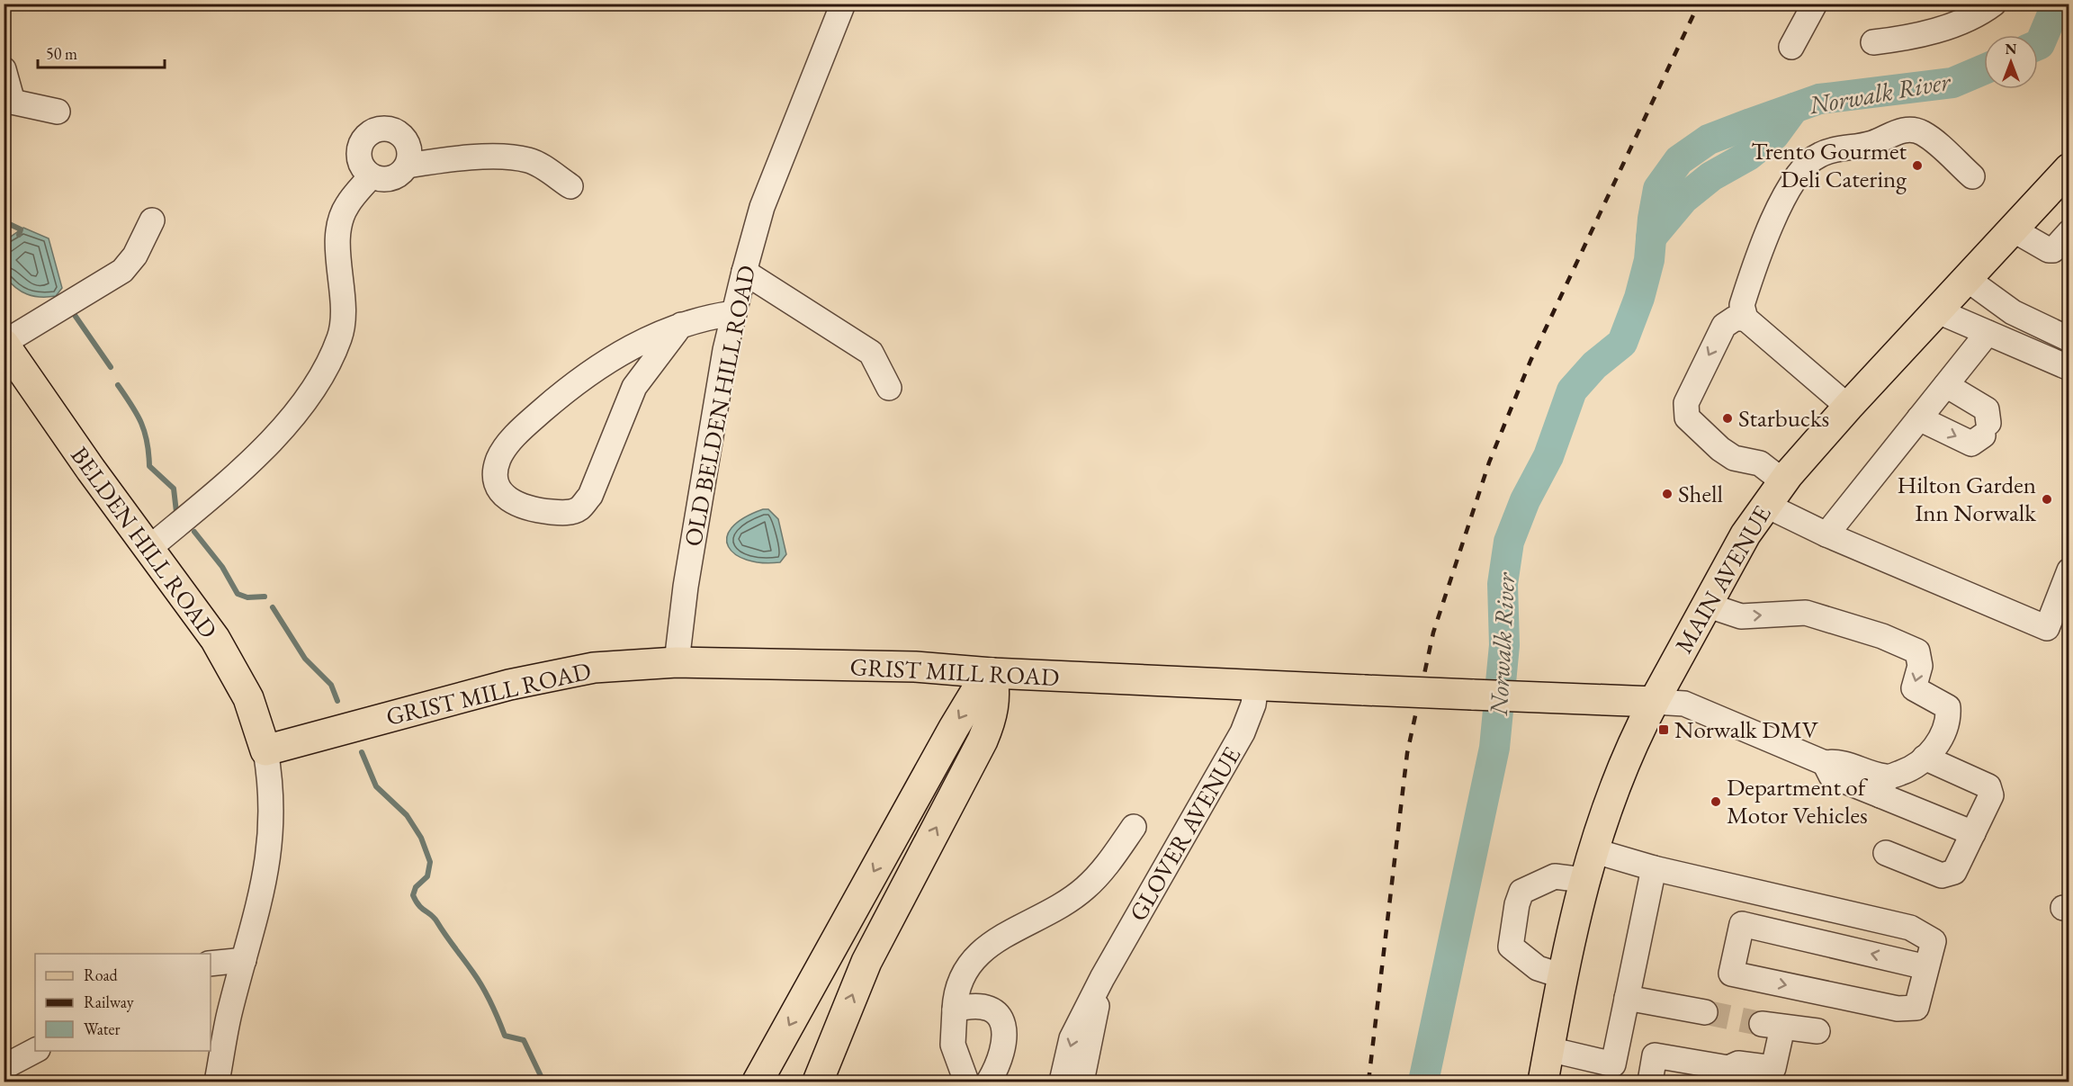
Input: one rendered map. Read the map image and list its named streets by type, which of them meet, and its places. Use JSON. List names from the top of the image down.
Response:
{
  "streets": {
    "main road": ["BELDEN HILL ROAD", "MAIN AVENUE", "GRIST MILL ROAD"],
    "street": ["OLD BELDEN HILL ROAD", "GLOVER AVENUE"]
  },
  "crossings": [
    ["OLD BELDEN HILL ROAD", "GRIST MILL ROAD"],
    ["BELDEN HILL ROAD", "GRIST MILL ROAD"],
    ["MAIN AVENUE", "GRIST MILL ROAD"],
    ["GRIST MILL ROAD", "GLOVER AVENUE"]
  ],
  "water": ["Norwalk River"],
  "places": {
    "other": [
      "Trento Gourmet Deli Catering",
      "Starbucks",
      "Shell",
      "Hilton Garden Inn Norwalk",
      "Department of Motor Vehicles"
    ],
    "transit": ["Norwalk DMV"]
  },
  "legend": ["Road", "Railway", "Water"],
  "scale_bar": "50 m",
  "north": "top"
}
